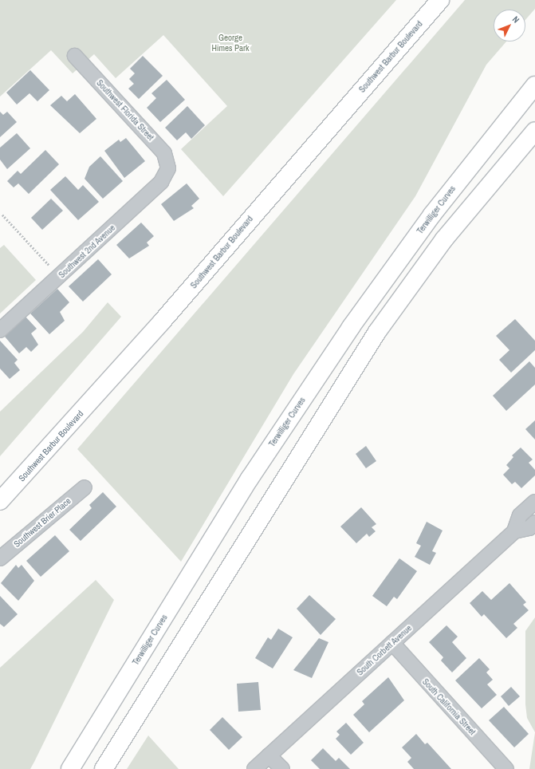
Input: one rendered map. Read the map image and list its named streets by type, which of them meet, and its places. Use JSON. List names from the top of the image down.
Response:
{
  "streets": {
    "main road": ["Southwest Barbur Boulevard", "Terwilliger Curves"],
    "street": [
      "Southwest Florida Street",
      "Southwest 2nd Avenue",
      "Southwest Brier Place",
      "South Corbett Avenue",
      "South California Street"
    ]
  },
  "crossings": [
    ["Southwest Florida Street", "Southwest 2nd Avenue"],
    ["South Corbett Avenue", "South California Street"]
  ],
  "parks": ["George Himes Park"],
  "north": "top right"
}
